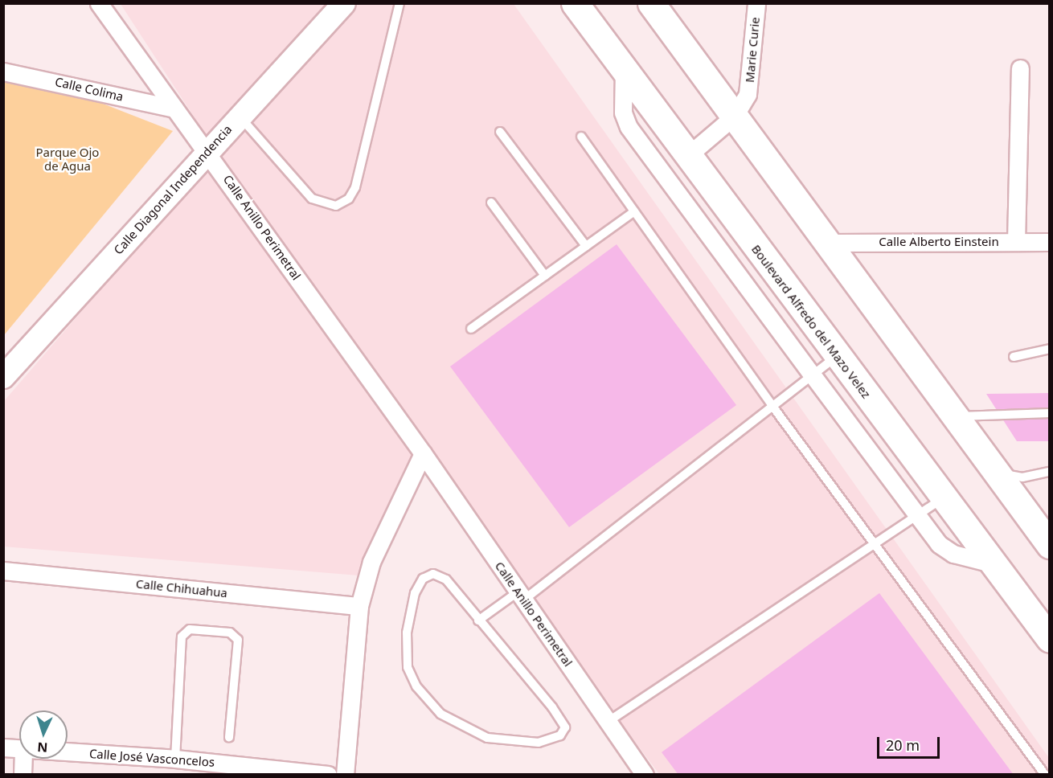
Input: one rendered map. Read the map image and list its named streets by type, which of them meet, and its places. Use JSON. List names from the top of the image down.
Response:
{
  "streets": {
    "main road": ["Calle Diagonal Independencia", "Boulevard Alfredo del Mazo Velez"],
    "street": [
      "Marie Curie",
      "Calle Colima",
      "Calle Anillo Perimetral",
      "Calle Alberto Einstein",
      "Calle Chihuahua",
      "Calle José Vasconcelos"
    ]
  },
  "crossings": [
    ["Marie Curie", "Boulevard Alfredo del Mazo Velez"],
    ["Calle Colima", "Calle Anillo Perimetral"],
    ["Calle Diagonal Independencia", "Calle Anillo Perimetral"]
  ],
  "parks": ["Parque Ojo de Agua"],
  "scale_bar": "20 m",
  "north": "bottom"
}
